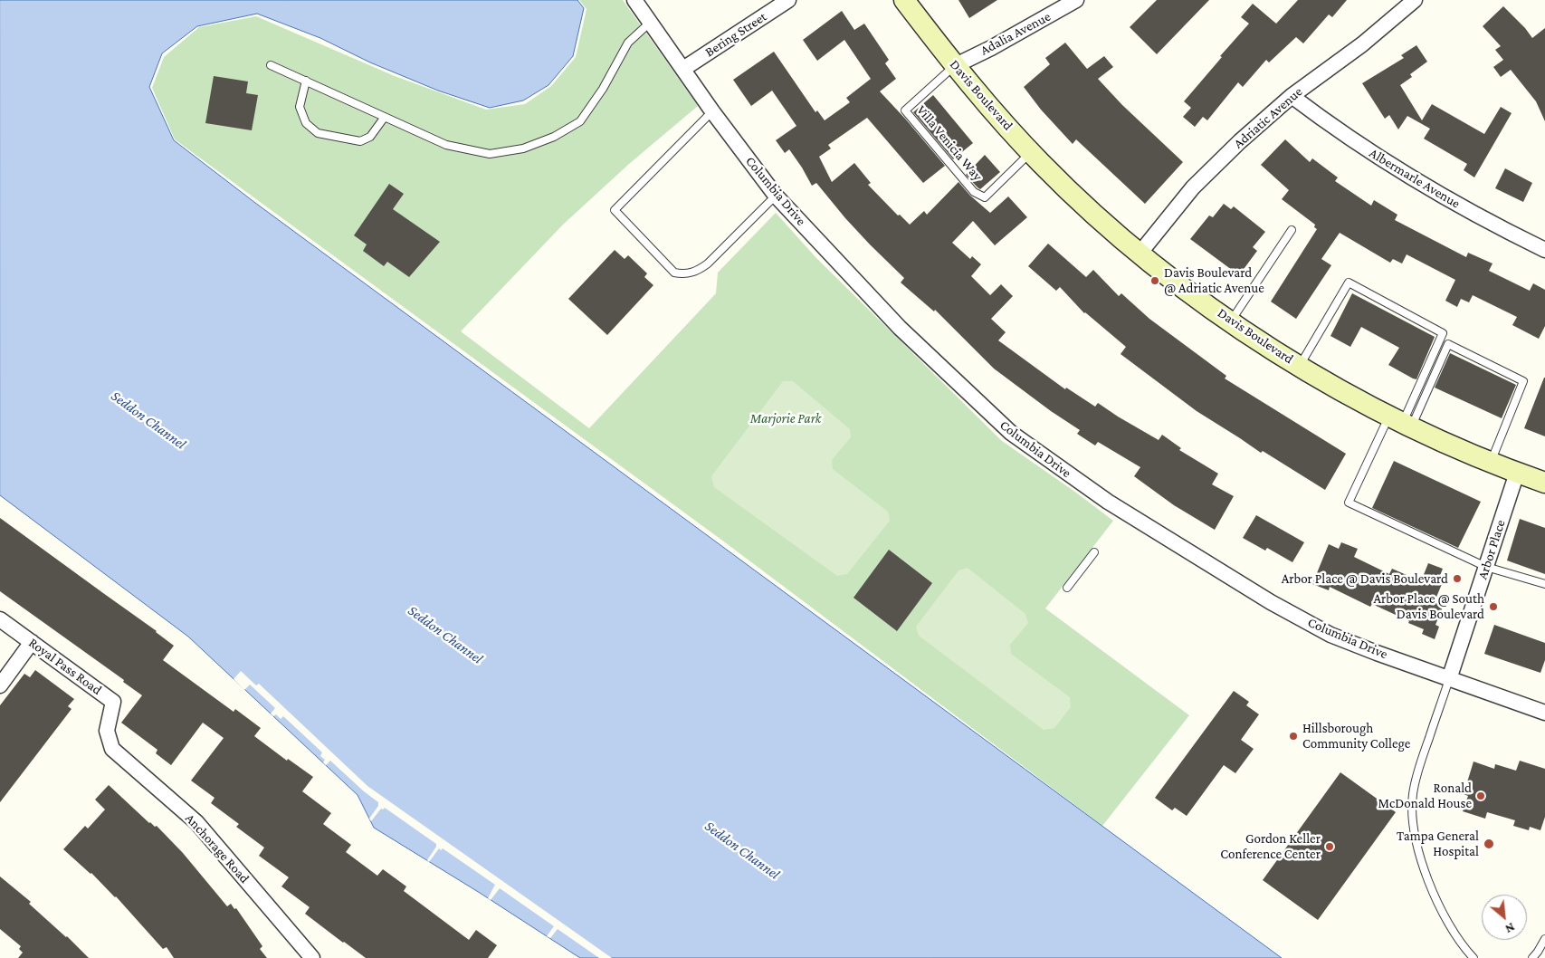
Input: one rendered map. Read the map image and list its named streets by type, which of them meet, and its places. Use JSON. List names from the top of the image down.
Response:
{
  "streets": {
    "street": [
      "Adalia Avenue",
      "Bering Street",
      "Davis Boulevard",
      "Adriatic Avenue",
      "Albermarle Avenue",
      "Columbia Drive",
      "Arbor Place",
      "Royal Pass Road",
      "Anchorage Road"
    ],
    "lane": ["Villa Venicia Way"]
  },
  "crossings": [
    ["Adalia Avenue", "Davis Boulevard"],
    ["Adalia Avenue", "Villa Venicia Way"],
    ["Bering Street", "Columbia Drive"],
    ["Davis Boulevard", "Adriatic Avenue"],
    ["Davis Boulevard", "Villa Venicia Way"],
    ["Davis Boulevard", "Arbor Place"],
    ["Adriatic Avenue", "Albermarle Avenue"],
    ["Columbia Drive", "Arbor Place"],
    ["Royal Pass Road", "Anchorage Road"]
  ],
  "water": ["Seddon Channel"],
  "parks": ["Marjorie Park"],
  "places": [
    "Davis Boulevard @ Adriatic Avenue",
    "Arbor Place @ Davis Boulevard",
    "Arbor Place @ South Davis Boulevard",
    "Hillsborough Community College",
    "Ronald McDonald House",
    "Tampa General Hospital",
    "Gordon Keller Conference Center"
  ],
  "north": "bottom right"
}
